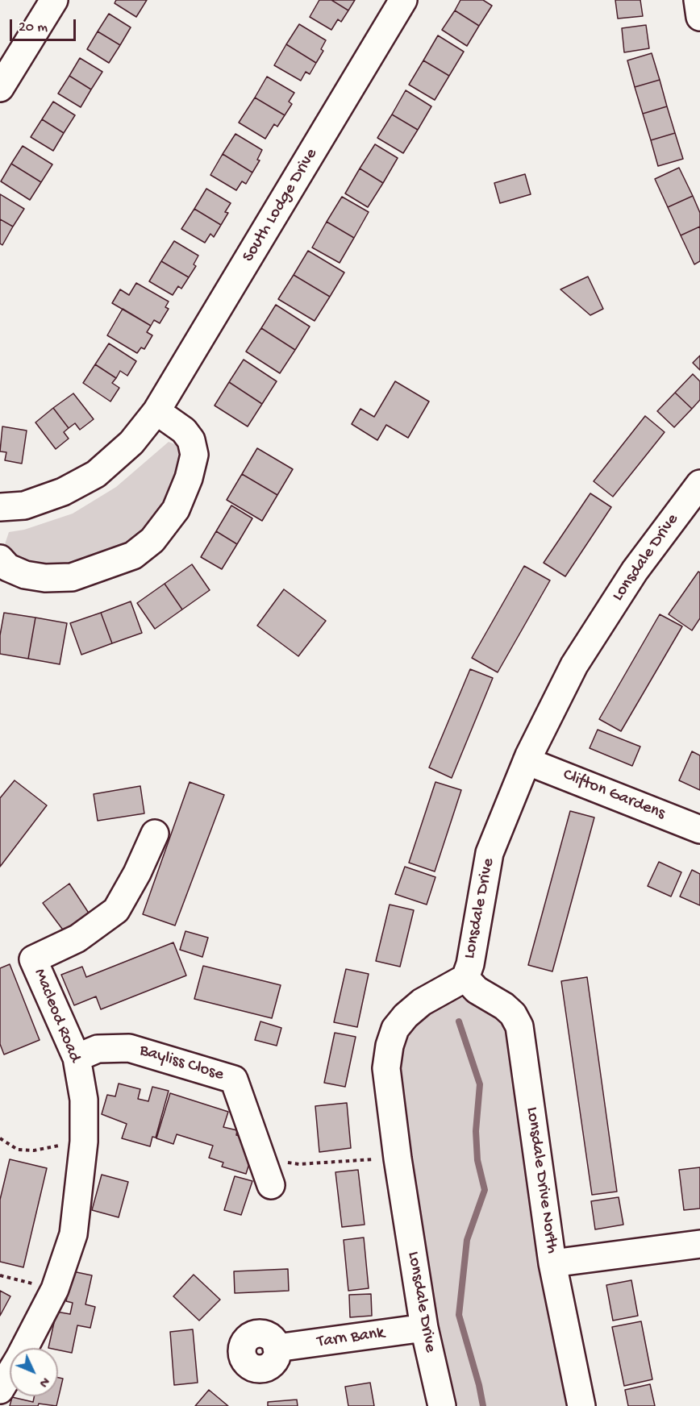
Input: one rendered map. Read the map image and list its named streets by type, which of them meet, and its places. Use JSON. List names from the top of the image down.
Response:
{
  "streets": {
    "street": [
      "South Lodge Drive",
      "Lonsdale Drive",
      "Clifton Gardens",
      "Macleod Road",
      "Bayliss Close",
      "Lonsdale Drive North",
      "Tarn Bank"
    ]
  },
  "crossings": [
    ["Lonsdale Drive", "Clifton Gardens"],
    ["Lonsdale Drive", "Lonsdale Drive North"],
    ["Lonsdale Drive", "Tarn Bank"],
    ["Macleod Road", "Bayliss Close"]
  ],
  "scale_bar": "20 m",
  "north": "bottom right"
}
